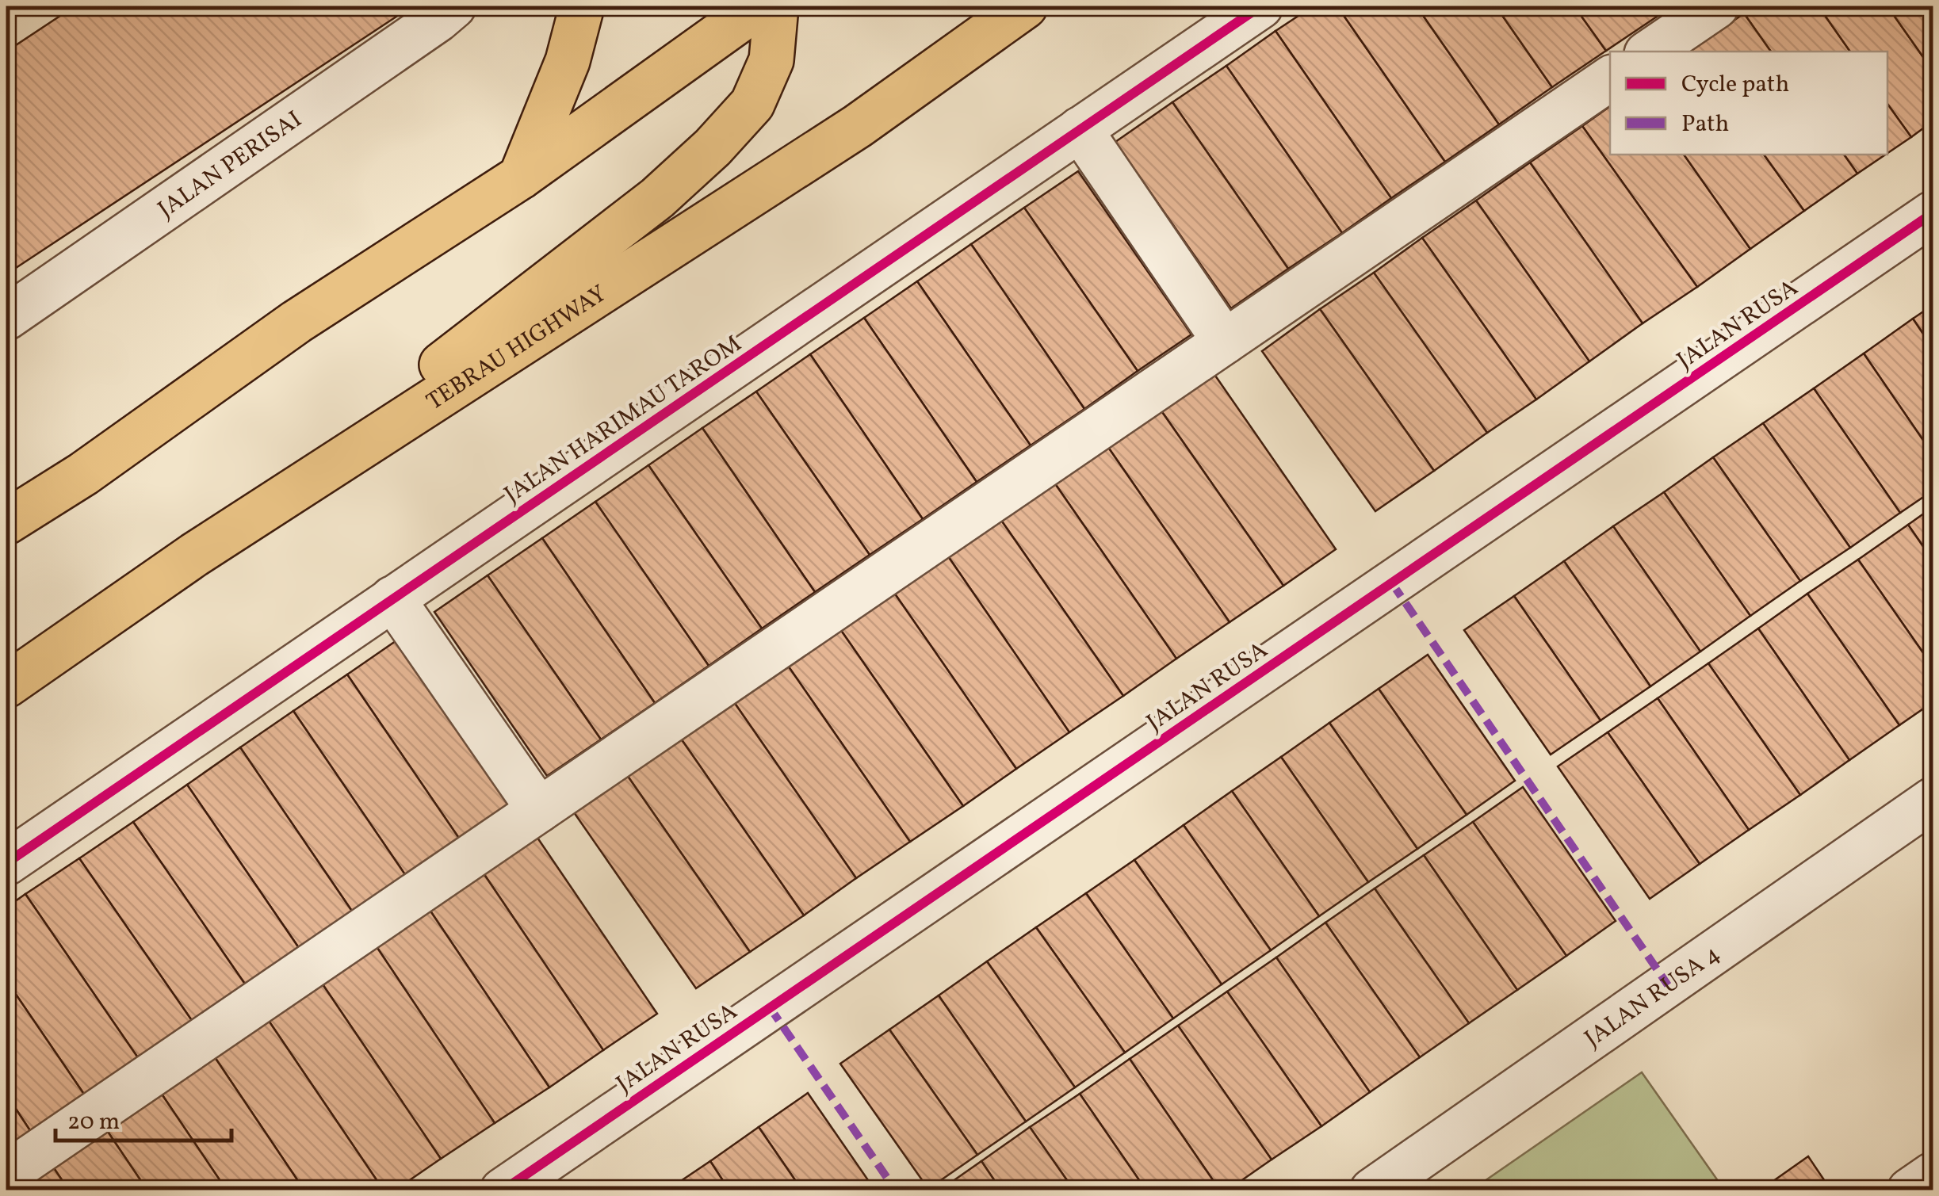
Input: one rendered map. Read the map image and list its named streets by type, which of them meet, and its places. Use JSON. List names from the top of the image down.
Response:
{
  "streets": {
    "highway": ["TEBRAU HIGHWAY"],
    "street": [
      "JALAN PERISAI",
      "JALAN RUSA",
      "JALAN HARIMAU TAROM",
      "JALAN RUSA 4"
    ]
  },
  "legend": ["Cycle path", "Path"],
  "scale_bar": "20 m"
}
